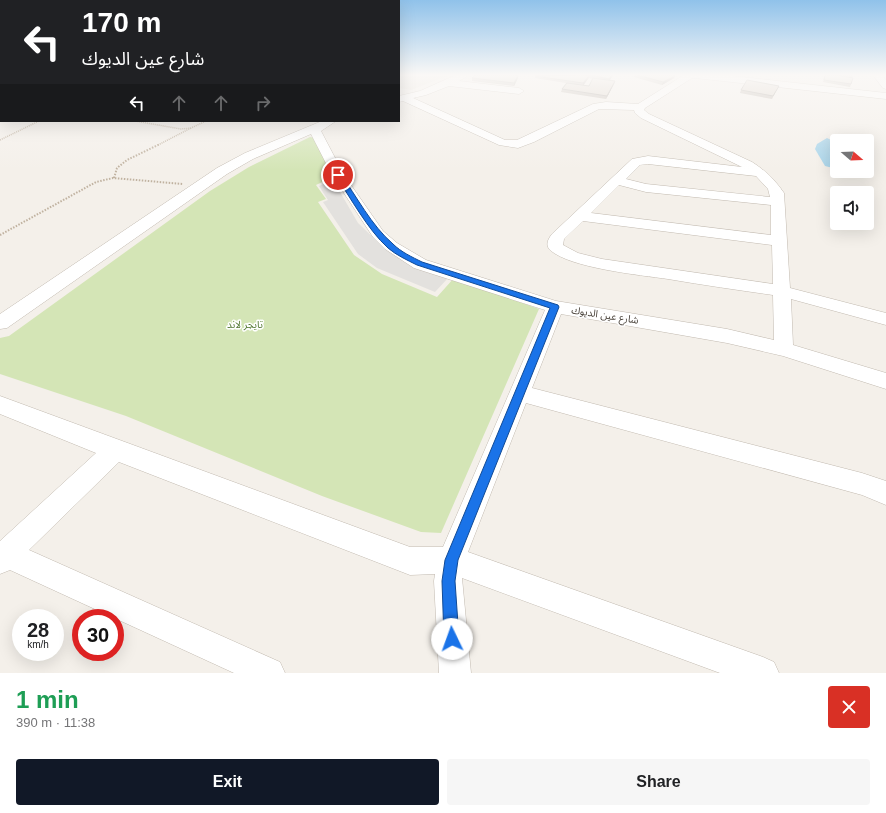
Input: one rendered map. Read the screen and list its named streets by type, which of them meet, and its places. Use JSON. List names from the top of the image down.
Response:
{
  "streets": {
    "street": ["شارع عين الديوك"]
  },
  "parks": ["تايجر لاند"],
  "north": "right",
  "page": {
    "turn": ["170 m", "شارع عين الديوك"],
    "speed": "28 km/h",
    "limit": "30",
    "heading": ["1 min", "390 m · 11:38"],
    "buttons": ["Exit", "Share"]
  }
}
